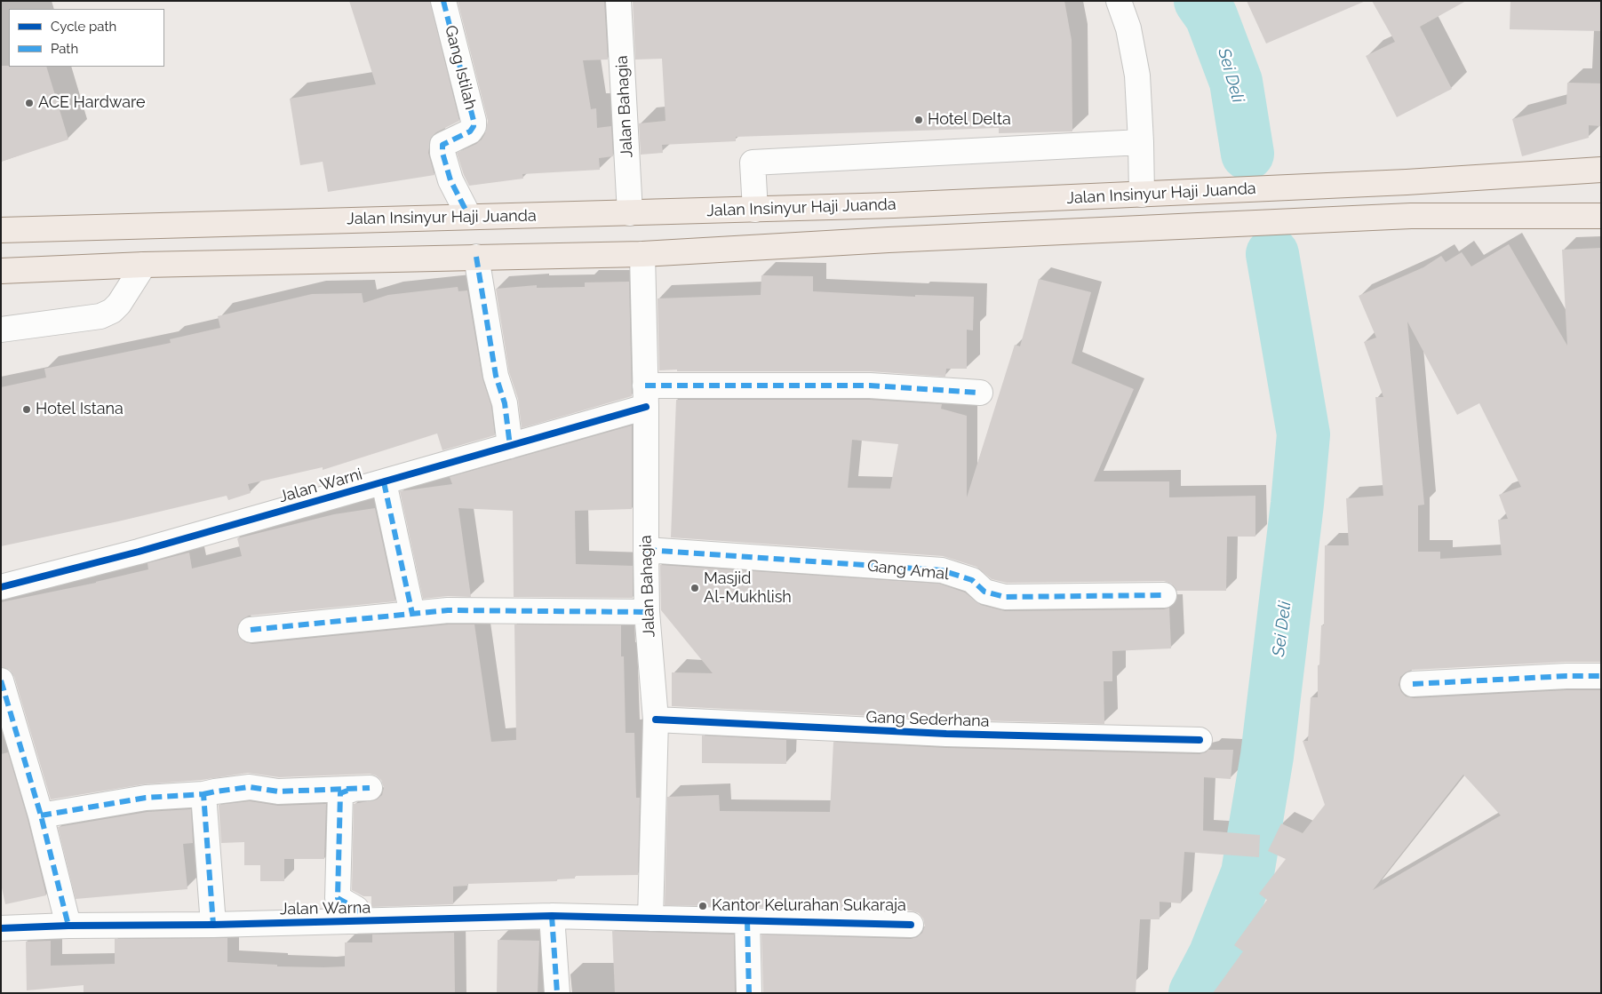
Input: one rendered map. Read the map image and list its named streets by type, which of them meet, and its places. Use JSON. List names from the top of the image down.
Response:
{
  "streets": {
    "main road": ["Jalan Insinyur Haji Juanda"],
    "street": [
      "Gang Istilah",
      "Jalan Bahagia",
      "Jalan Warni",
      "Gang Amal",
      "Gang Sederhana",
      "Jalan Warna"
    ]
  },
  "crossings": [
    ["Gang Istilah", "Jalan Insinyur Haji Juanda"],
    ["Jalan Bahagia", "Jalan Insinyur Haji Juanda"],
    ["Jalan Bahagia", "Jalan Warni"],
    ["Jalan Bahagia", "Gang Amal"],
    ["Jalan Bahagia", "Gang Sederhana"],
    ["Jalan Bahagia", "Jalan Warna"]
  ],
  "water": ["Sei Deli"],
  "places": [
    "ACE Hardware",
    "Hotel Delta",
    "Hotel Istana",
    "Masjid Al-Mukhlish",
    "Kantor Kelurahan Sukaraja"
  ],
  "legend": ["Cycle path", "Path"]
}
